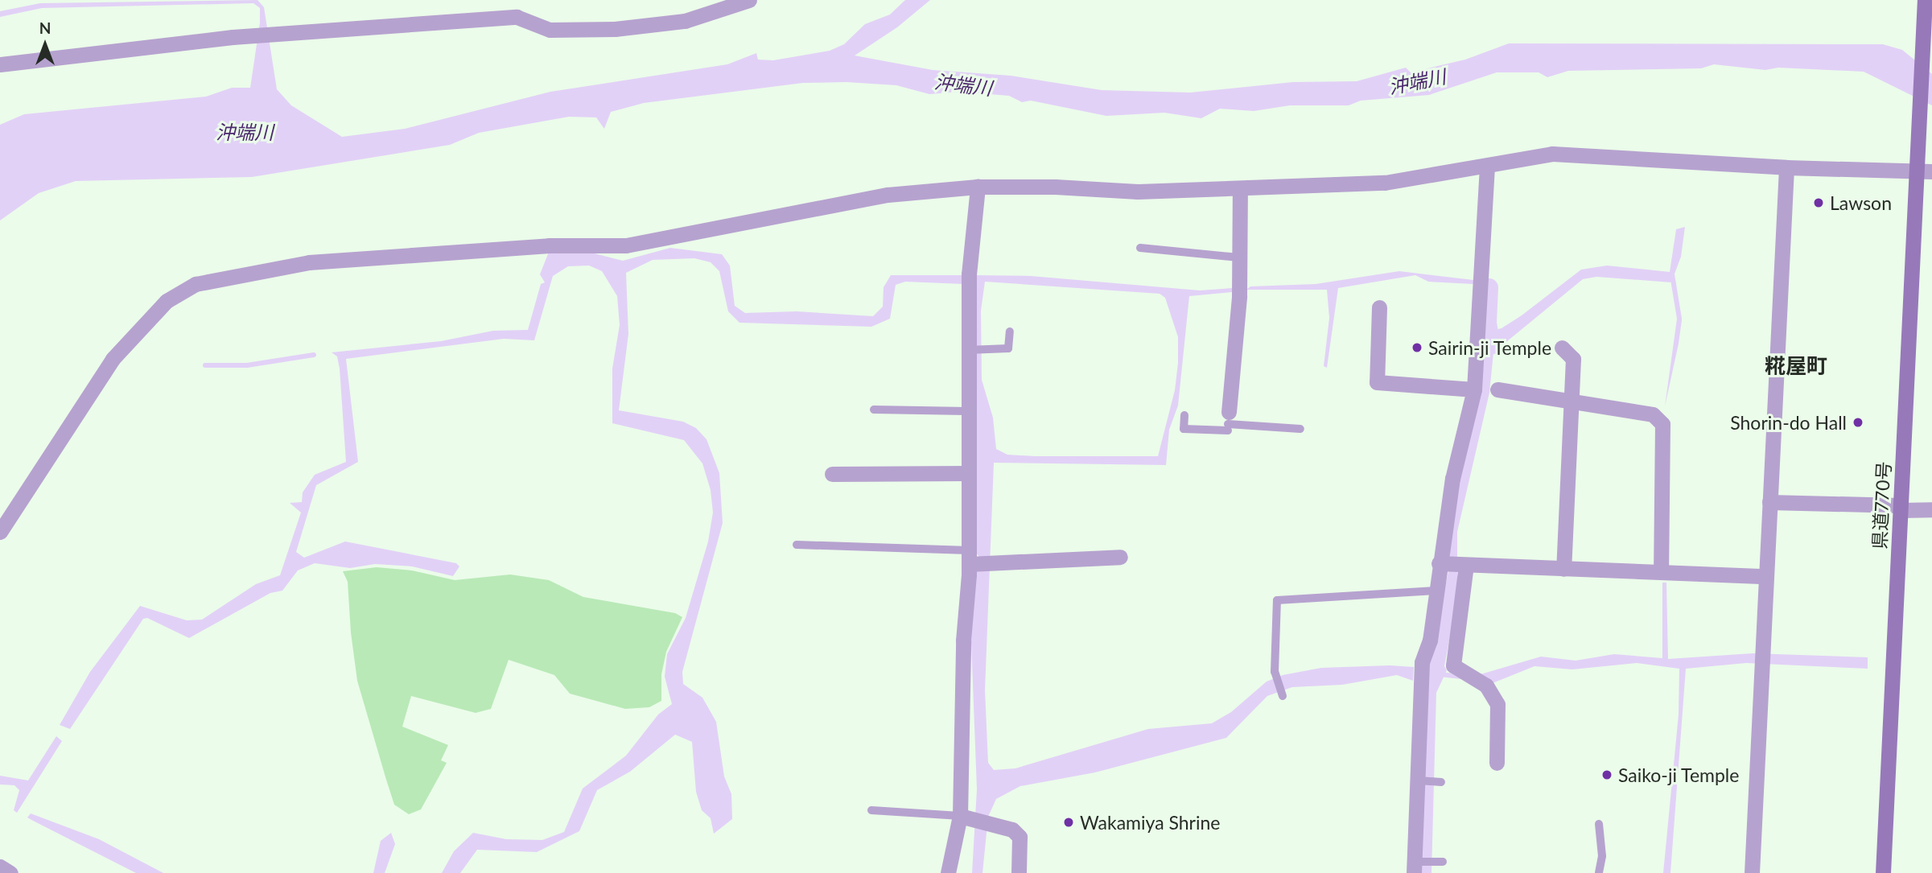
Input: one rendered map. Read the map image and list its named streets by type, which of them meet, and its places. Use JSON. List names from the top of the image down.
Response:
{
  "streets": {
    "main road": ["県道770号"]
  },
  "districts": ["糀屋町"],
  "water": ["沖端川"],
  "places": [
    "Lawson",
    "Sairin-ji Temple",
    "Shorin-do Hall",
    "Saiko-ji Temple",
    "Wakamiya Shrine"
  ],
  "north": "top"
}
